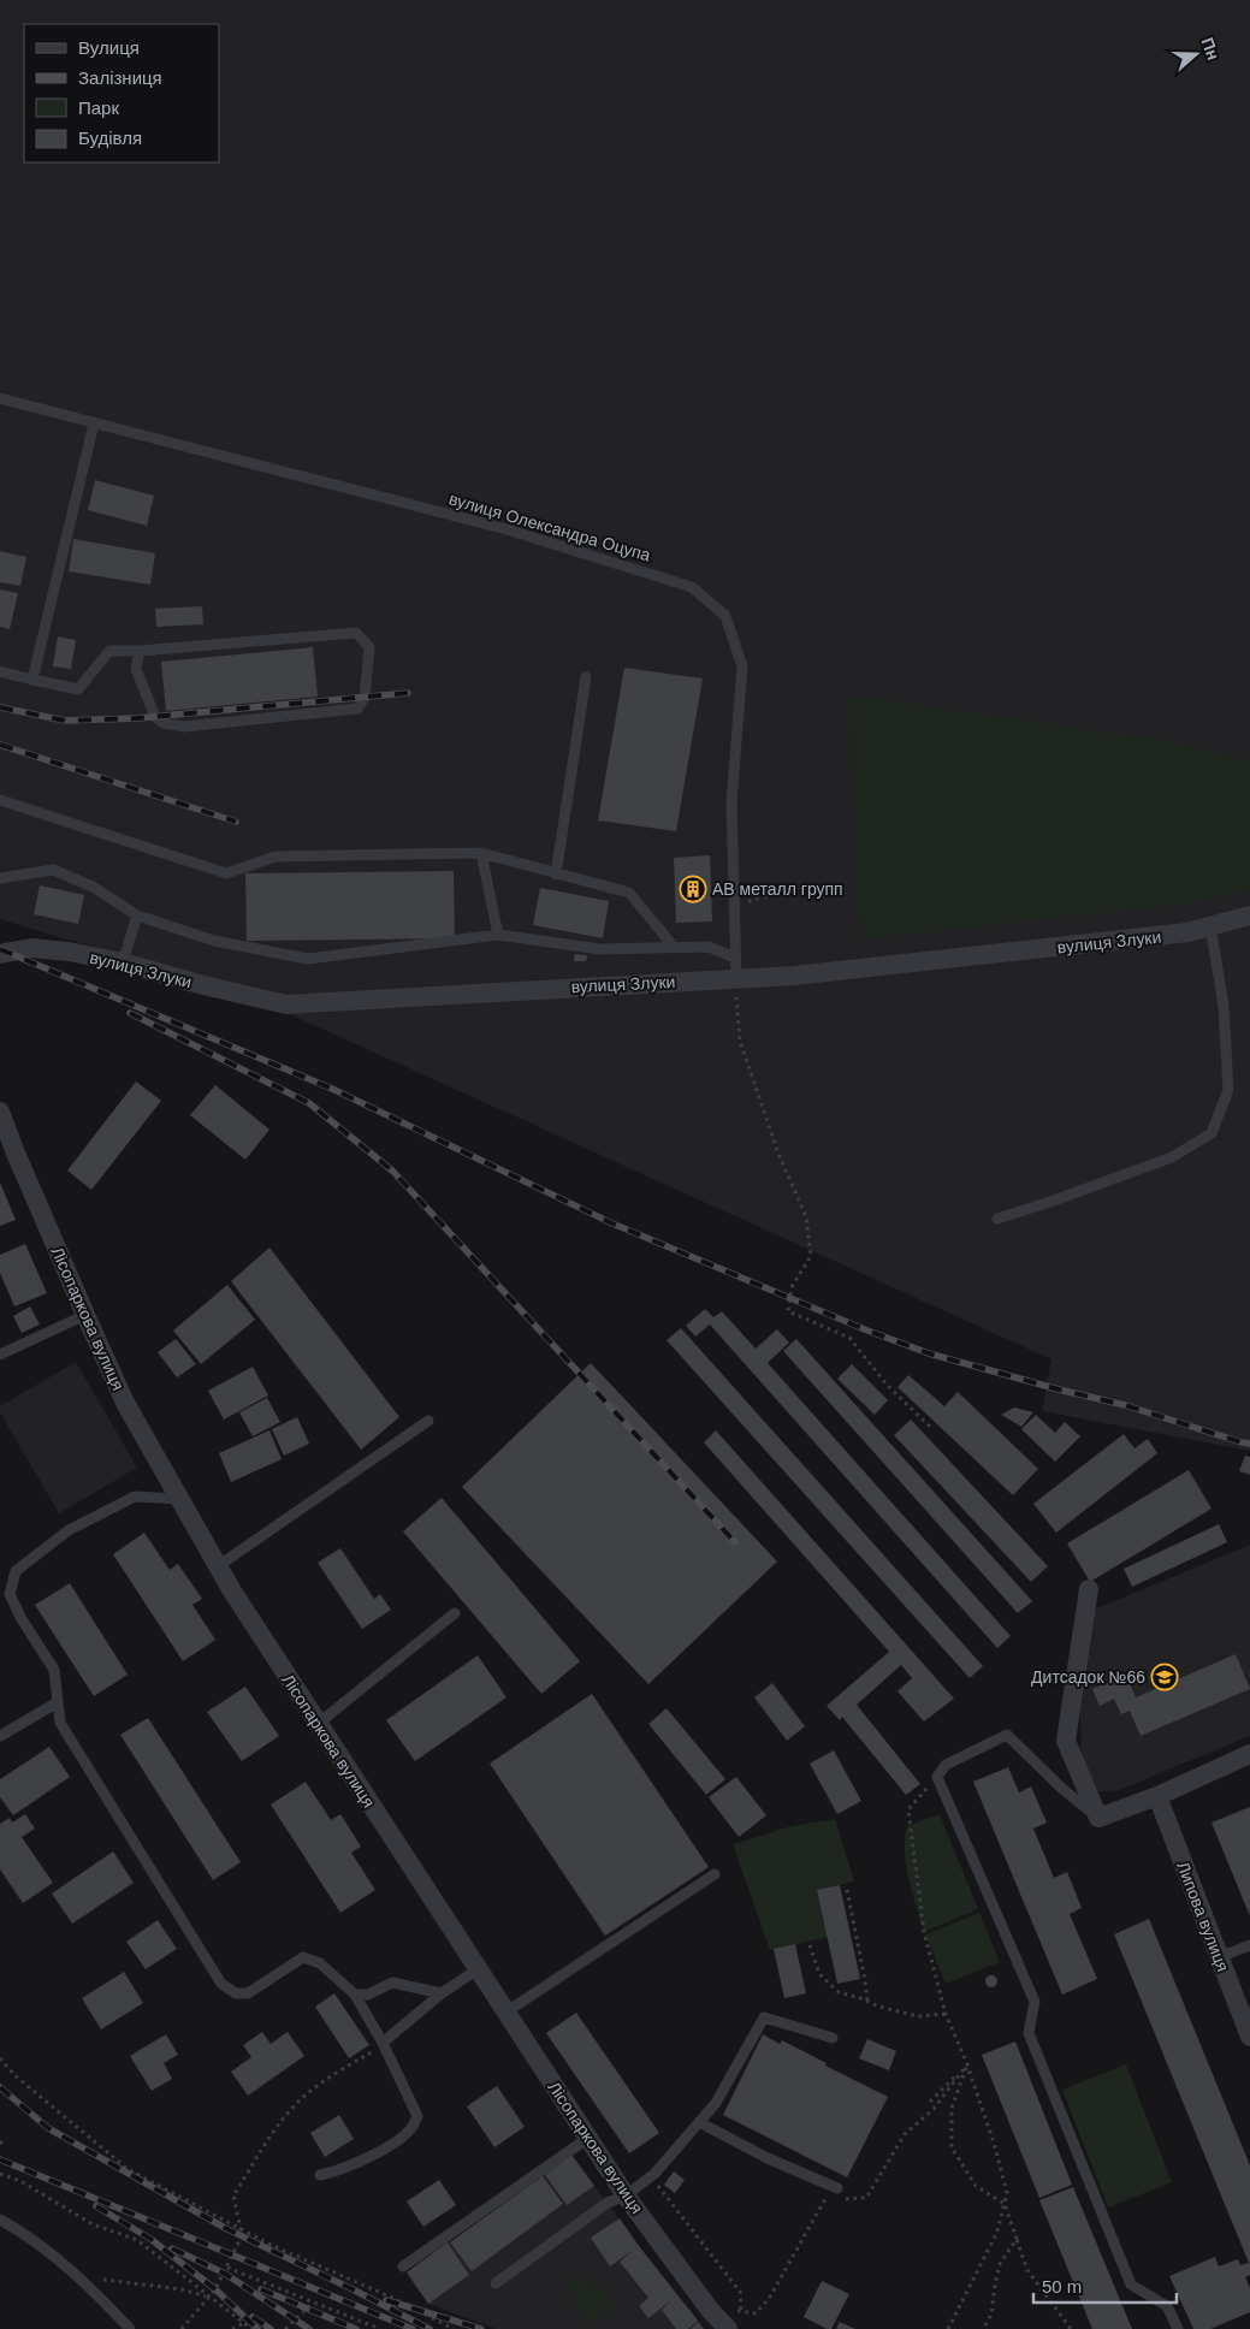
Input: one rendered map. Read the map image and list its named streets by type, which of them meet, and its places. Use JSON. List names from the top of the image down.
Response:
{
  "streets": {
    "street": ["вулиця Злуки", "Лісопаркова вулиця", "Липова вулиця"],
    "lane": ["вулиця Олександра Оцупа"]
  },
  "crossings": [
    ["вулиця Олександра Оцупа", "вулиця Злуки"]
  ],
  "places": {
    "building": ["АВ металл групп"],
    "school or university": ["Дитсадок №66"]
  },
  "legend": [
    "Вулиця",
    "Залізниця",
    "Парк",
    "Будівля"
  ],
  "scale_bar": "50 m",
  "north": "right"
}
